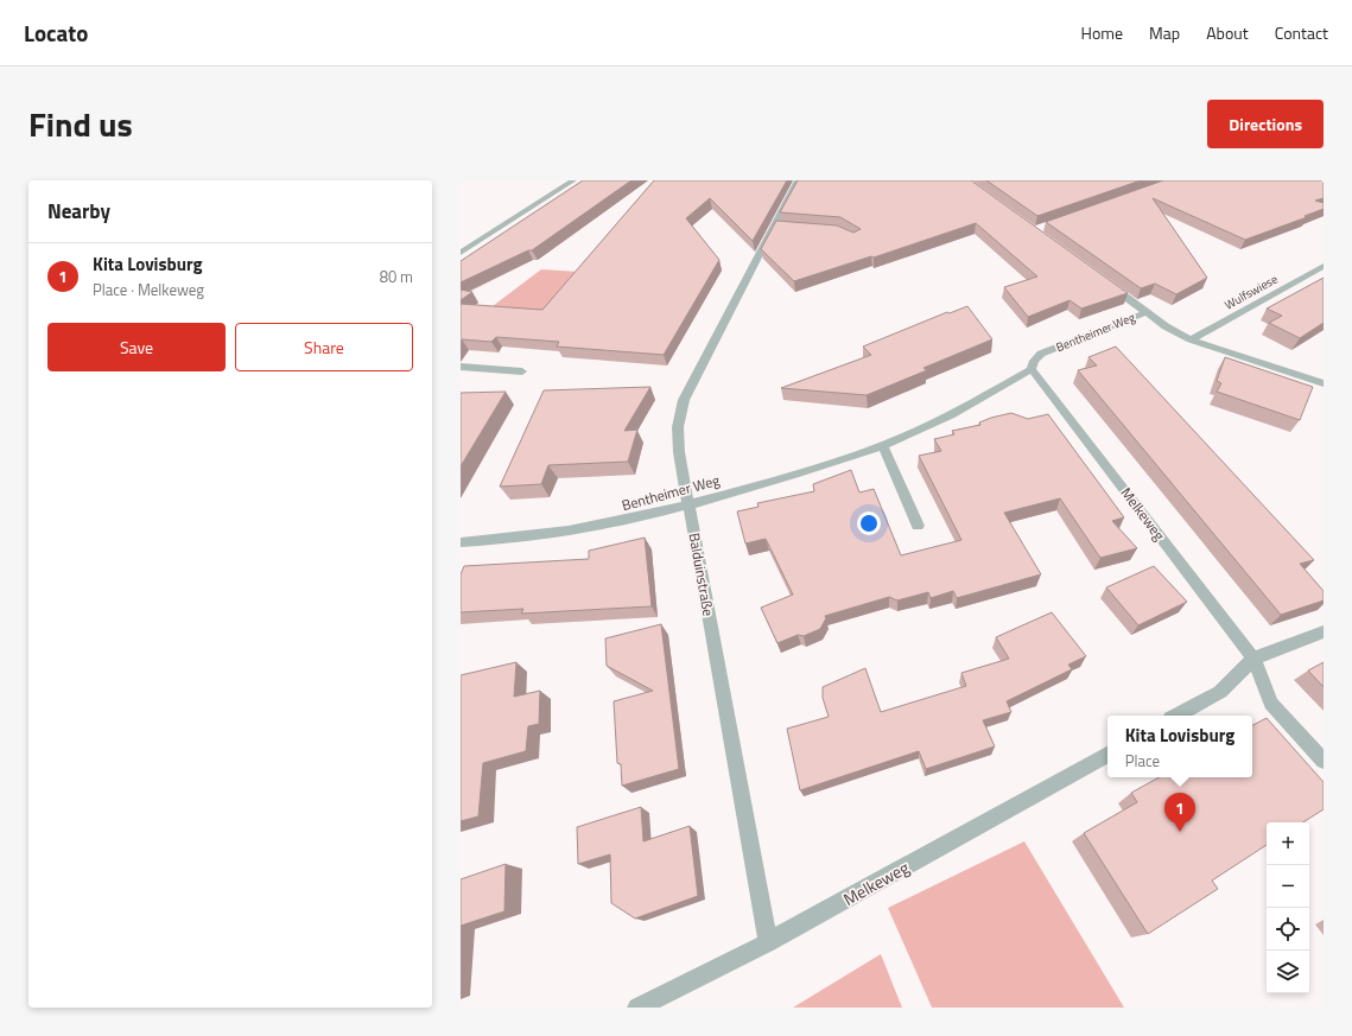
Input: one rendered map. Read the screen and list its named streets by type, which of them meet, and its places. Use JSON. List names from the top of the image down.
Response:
{
  "streets": {
    "street": [
      "Wulfswiese",
      "Bentheimer Weg",
      "Melkeweg",
      "Balduinstraße"
    ]
  },
  "crossings": [
    ["Wulfswiese", "Bentheimer Weg"],
    ["Bentheimer Weg", "Melkeweg"],
    ["Bentheimer Weg", "Balduinstraße"],
    ["Melkeweg", "Balduinstraße"]
  ],
  "page": {
    "header": "Locato",
    "nav": [
      "Home",
      "Map",
      "About",
      "Contact"
    ],
    "title": "Find us",
    "buttons": [
      "Directions",
      ["Save", "Share"]
    ],
    "heading": "Nearby",
    "list": [
      {
        "mark": "1",
        "name": "Kita Lovisburg",
        "note": "Place · Melkeweg",
        "value": "80 m"
      }
    ],
    "popup": ["Kita Lovisburg", "Place"],
    "pins": "1",
    "map_buttons": ["+", "−"]
  }
}
